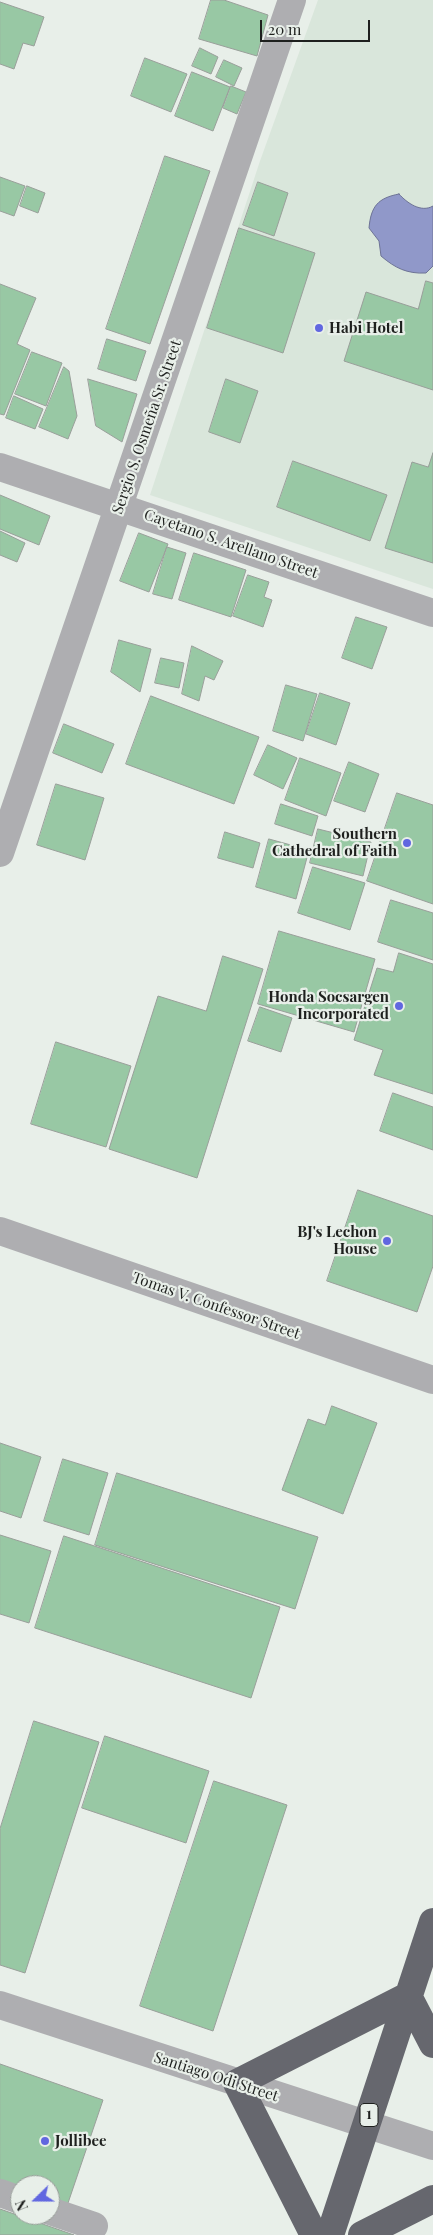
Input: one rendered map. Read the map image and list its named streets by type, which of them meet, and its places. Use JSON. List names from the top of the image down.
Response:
{
  "streets": {
    "highway": ["1"],
    "street": [
      "Sergio S. Osmeña Sr. Street",
      "Cayetano S. Arellano Street",
      "Tomas V. Confessor Street",
      "Santiago Odi Street"
    ]
  },
  "crossings": [
    ["Sergio S. Osmeña Sr. Street", "Cayetano S. Arellano Street"],
    ["Santiago Odi Street", "1"]
  ],
  "places": [
    "Habi Hotel",
    "Southern Cathedral of Faith",
    "Honda Socsargen Incorporated",
    "BJ's Lechon House",
    "Jollibee"
  ],
  "scale_bar": "20 m",
  "north": "left"
}
